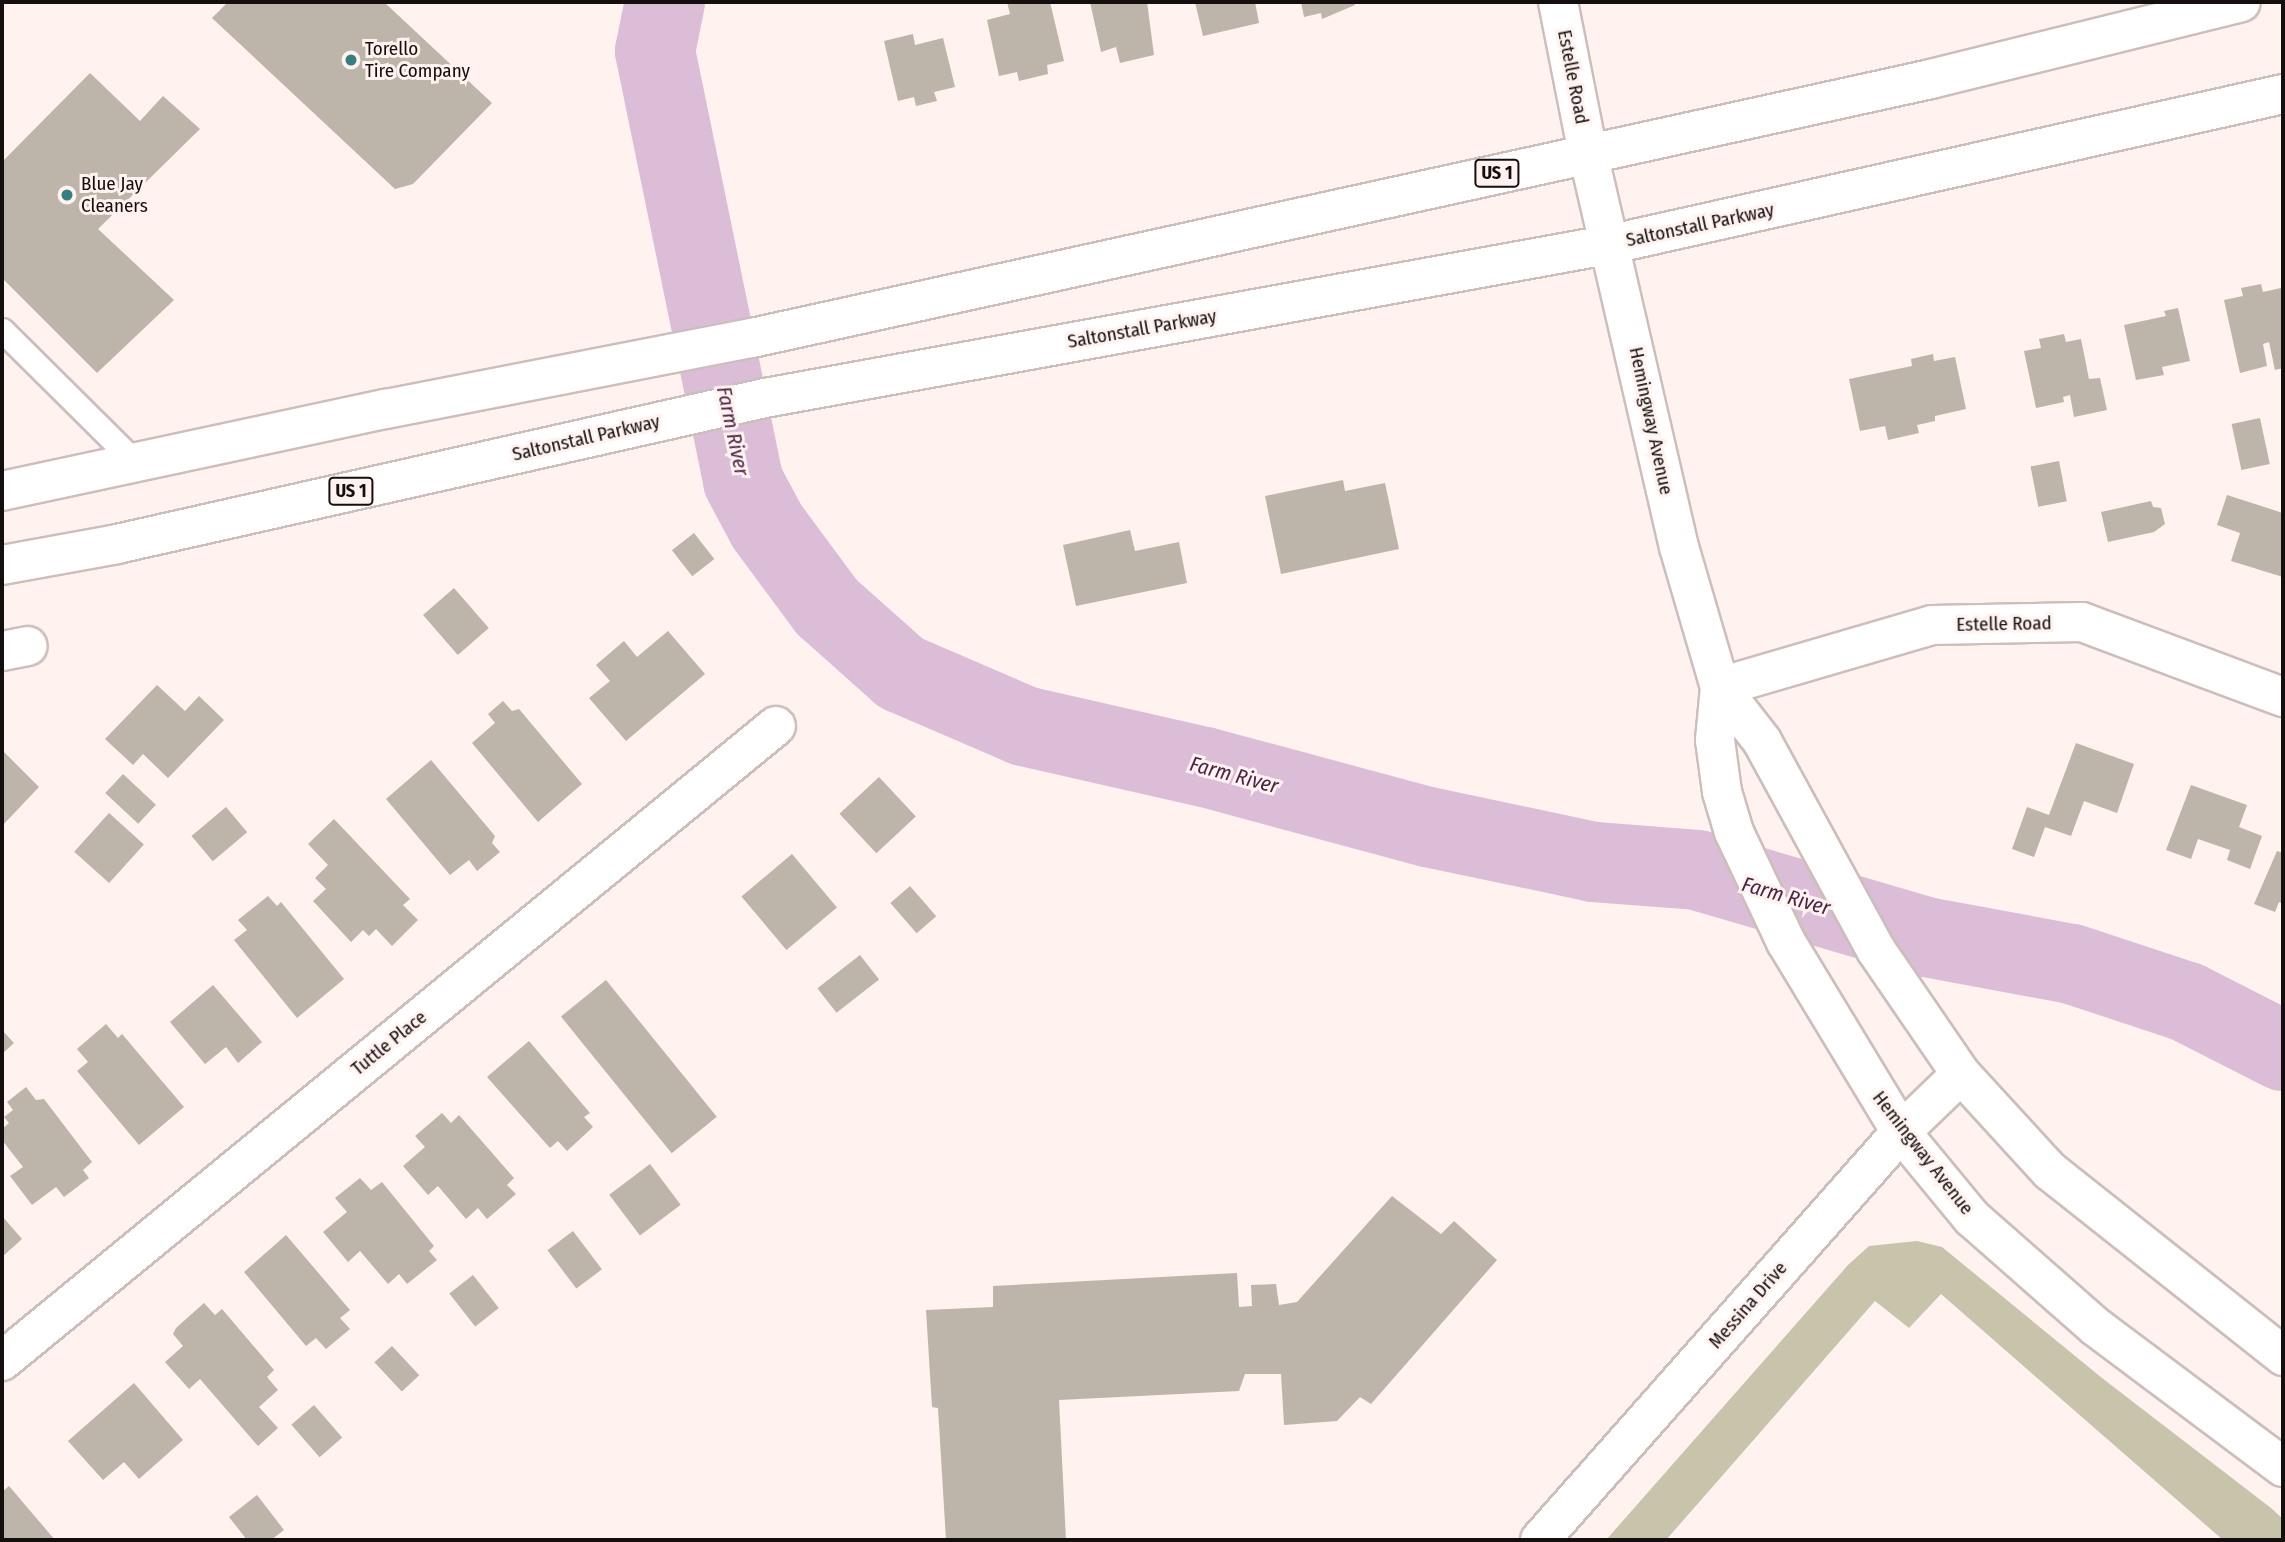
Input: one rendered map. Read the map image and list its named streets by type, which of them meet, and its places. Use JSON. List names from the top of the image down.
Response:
{
  "streets": {
    "main road": [
      "Estelle Road",
      "US 1",
      "Saltonstall Parkway",
      "Hemingway Avenue",
      "Tuttle Place",
      "Messina Drive"
    ]
  },
  "crossings": [
    ["Estelle Road", "US 1"],
    ["Estelle Road", "Hemingway Avenue"],
    ["US 1", "Hemingway Avenue"],
    ["Saltonstall Parkway", "Hemingway Avenue"],
    ["Hemingway Avenue", "Messina Drive"]
  ],
  "water": ["Farm River"],
  "places": ["Torello Tire Company", "Blue Jay Cleaners"]
}
